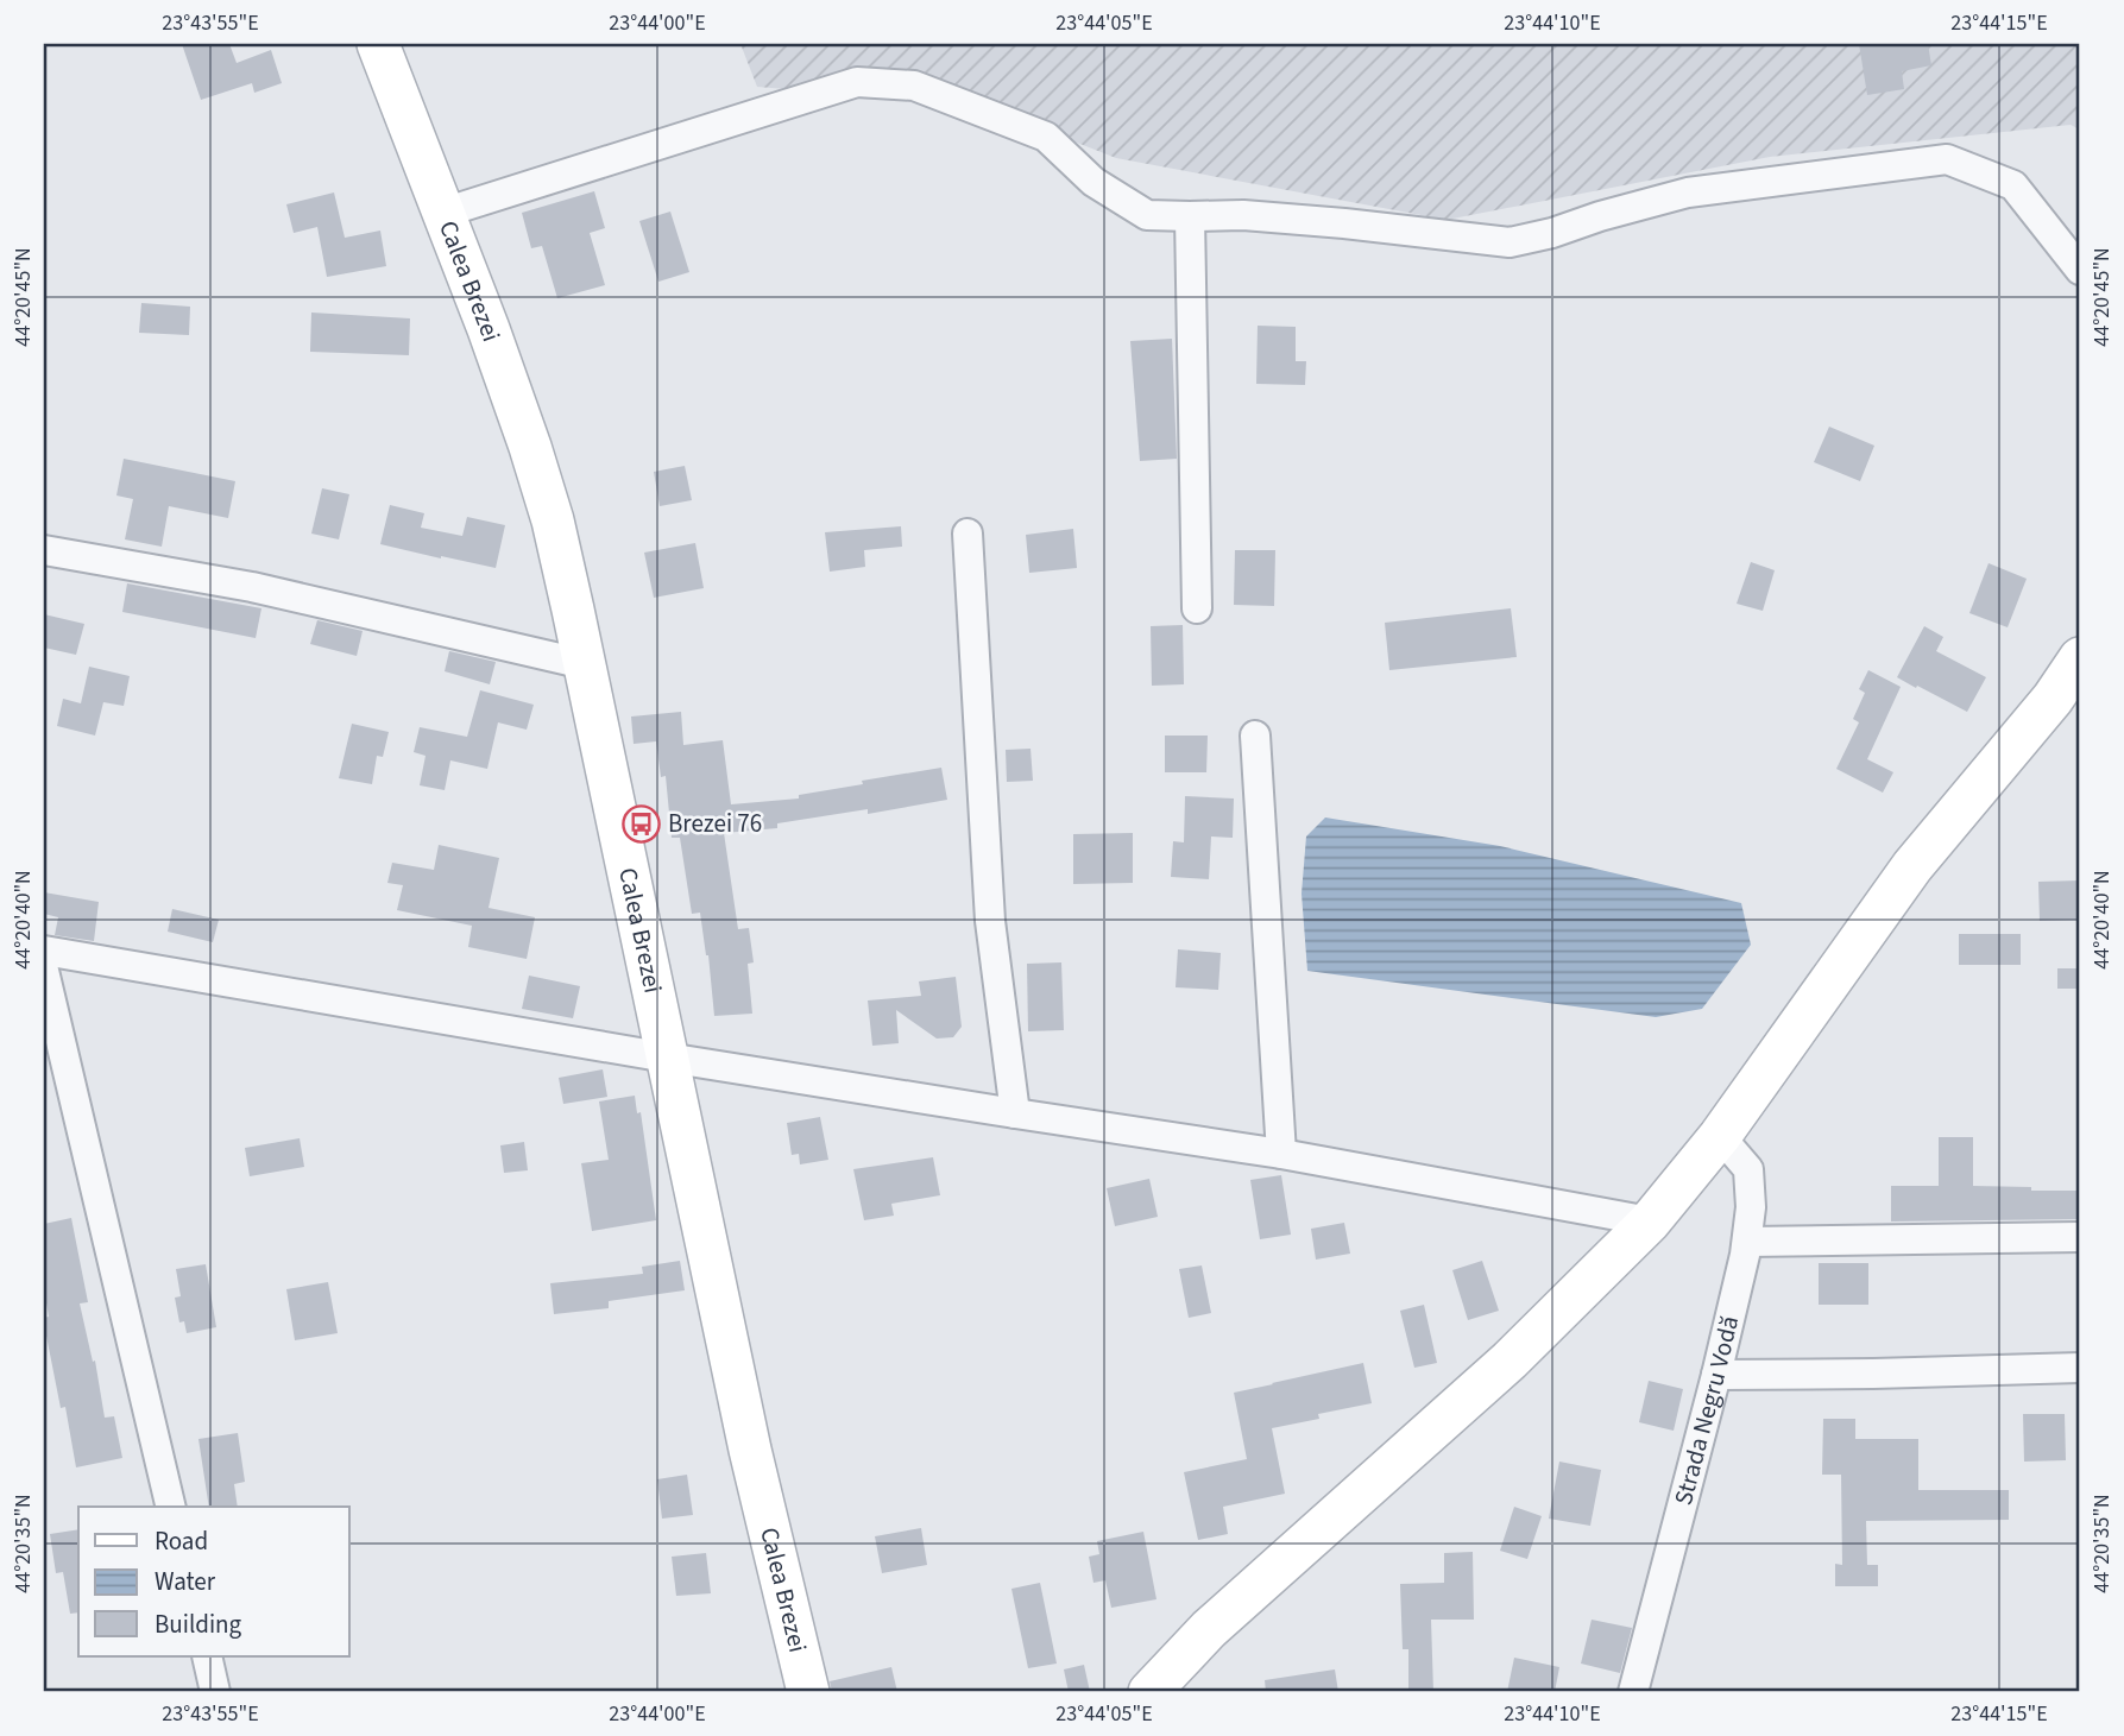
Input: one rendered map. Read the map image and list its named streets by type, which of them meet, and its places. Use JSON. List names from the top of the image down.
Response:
{
  "streets": {
    "street": ["Calea Brezei", "Strada Negru Vodă"]
  },
  "places": {
    "bus stop": ["Brezei 76"]
  },
  "legend": ["Road", "Water", "Building"],
  "coordinates": [
    "23°43'55\"E",
    "23°44'00\"E",
    "23°44'05\"E",
    "23°44'10\"E",
    "23°44'15\"E",
    "44°20'45\"N",
    "44°20'40\"N",
    "44°20'35\"N"
  ]
}
